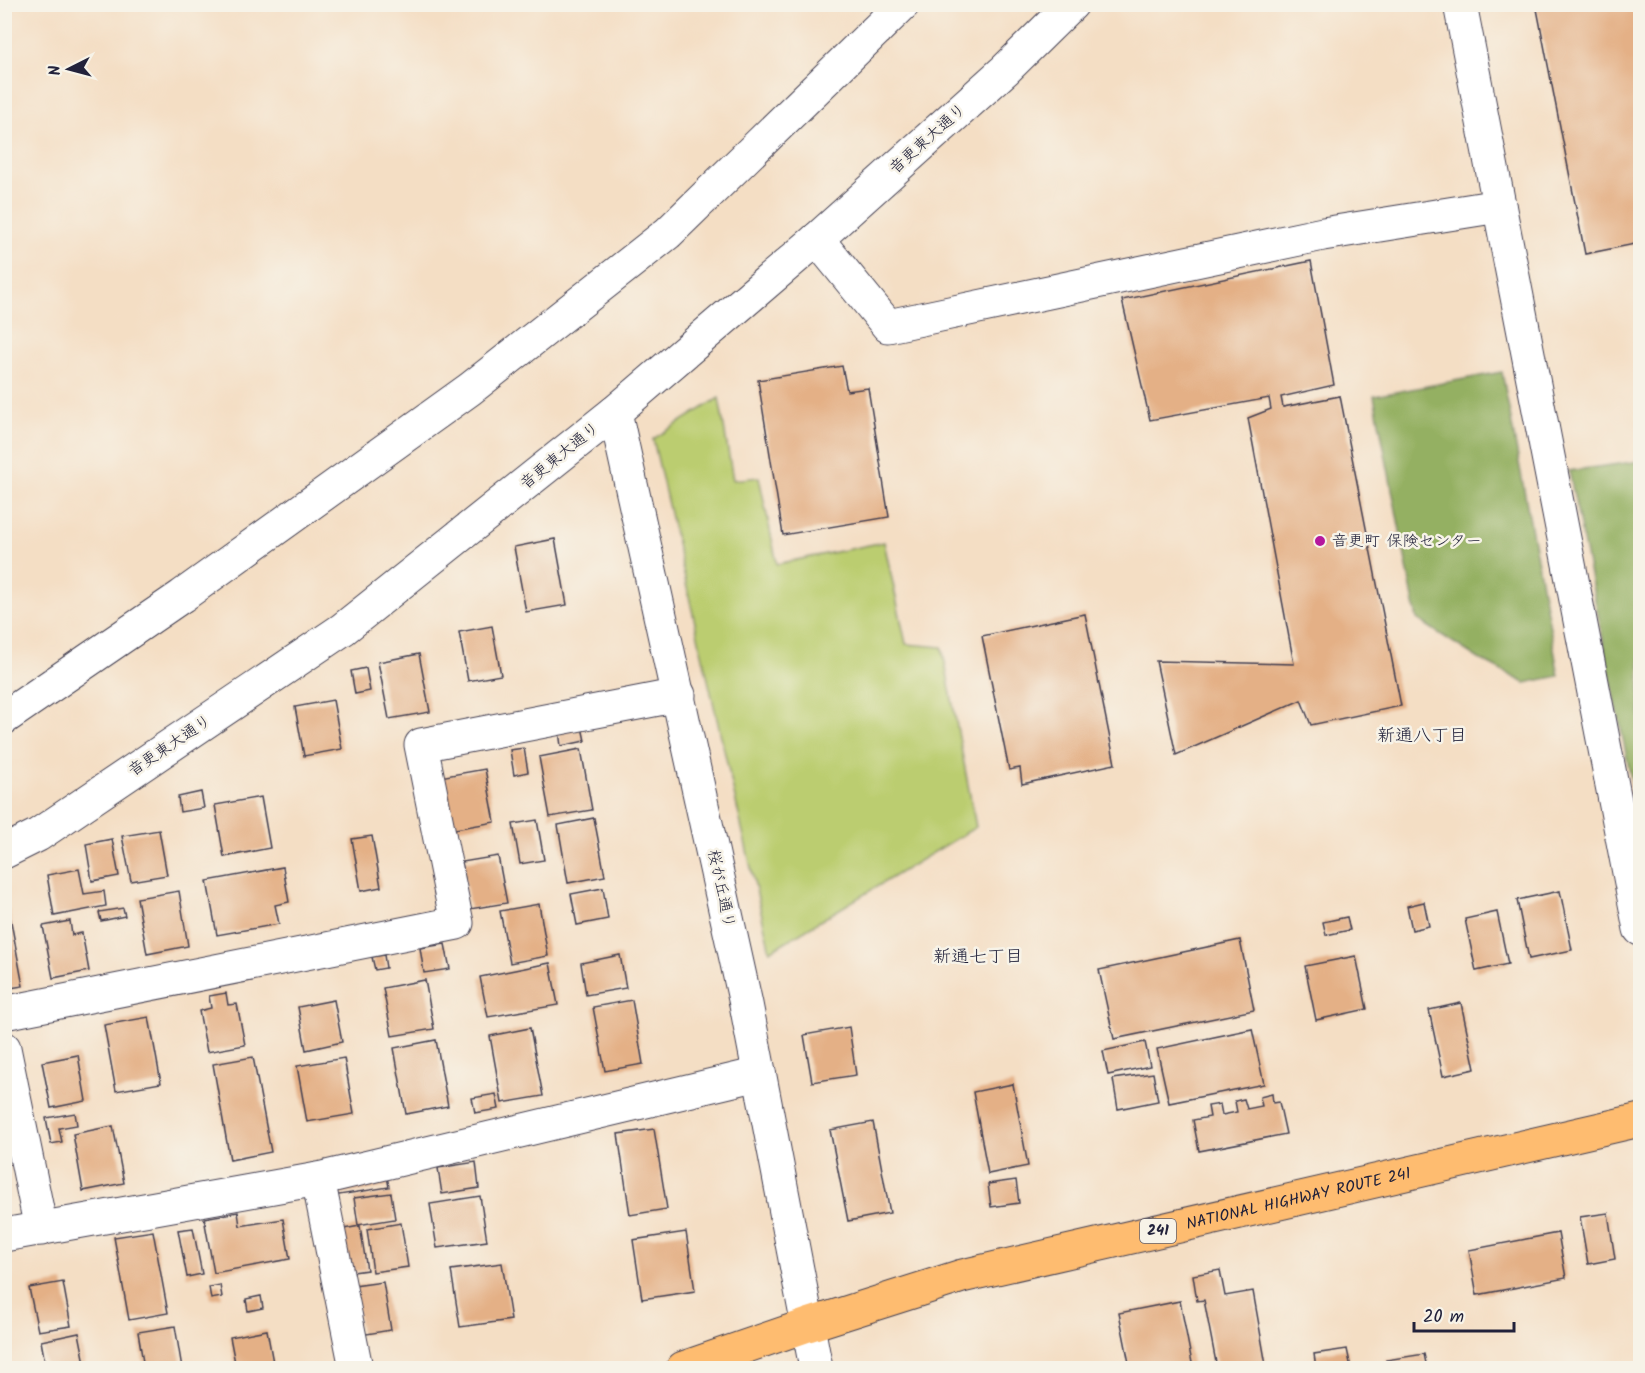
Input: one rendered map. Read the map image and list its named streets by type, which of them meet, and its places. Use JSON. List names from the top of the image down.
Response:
{
  "streets": {
    "highway": ["NATIONAL HIGHWAY ROUTE 241", "241"],
    "street": ["音更東大通り", "桜が丘通り"]
  },
  "crossings": [
    ["音更東大通り", "桜が丘通り"],
    ["桜が丘通り", "NATIONAL HIGHWAY ROUTE 241"]
  ],
  "districts": ["新通八丁目", "新通七丁目"],
  "places": ["音更町 保険センター"],
  "scale_bar": "20 m",
  "north": "left"
}
